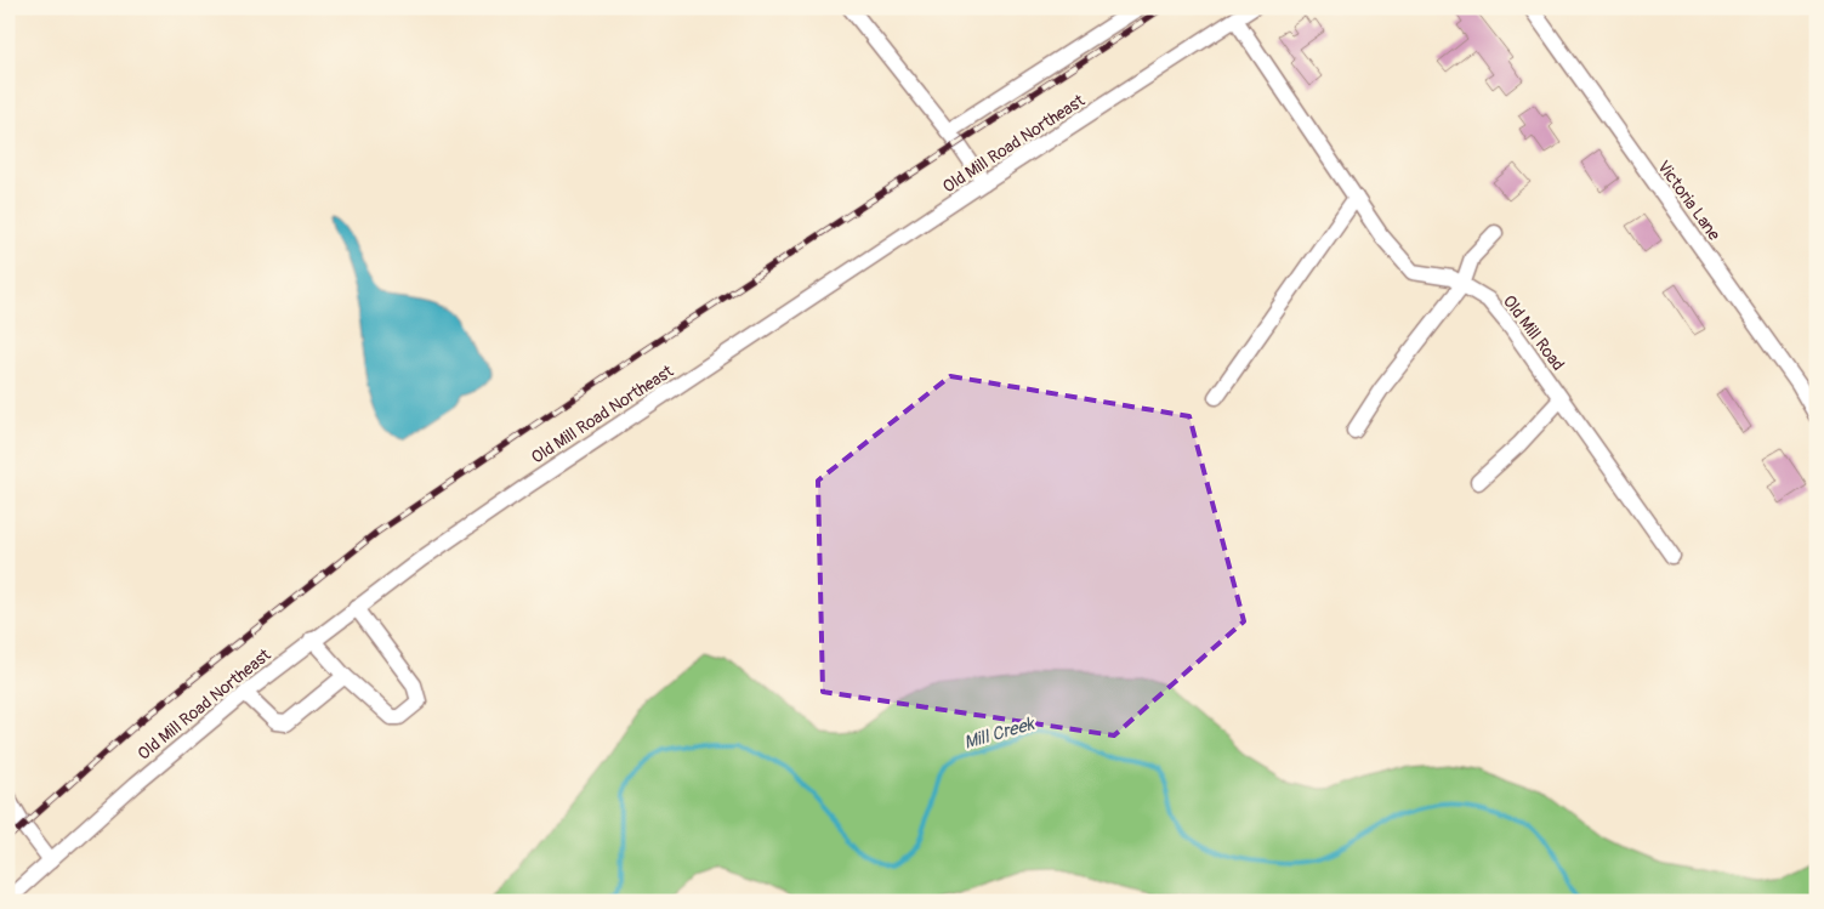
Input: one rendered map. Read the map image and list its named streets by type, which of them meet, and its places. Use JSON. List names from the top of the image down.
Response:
{
  "streets": {
    "street": ["Old Mill Road Northeast", "Victoria Lane", "Old Mill Road"]
  },
  "crossings": [
    ["Old Mill Road Northeast", "Old Mill Road"]
  ],
  "water": ["Mill Creek"]
}
